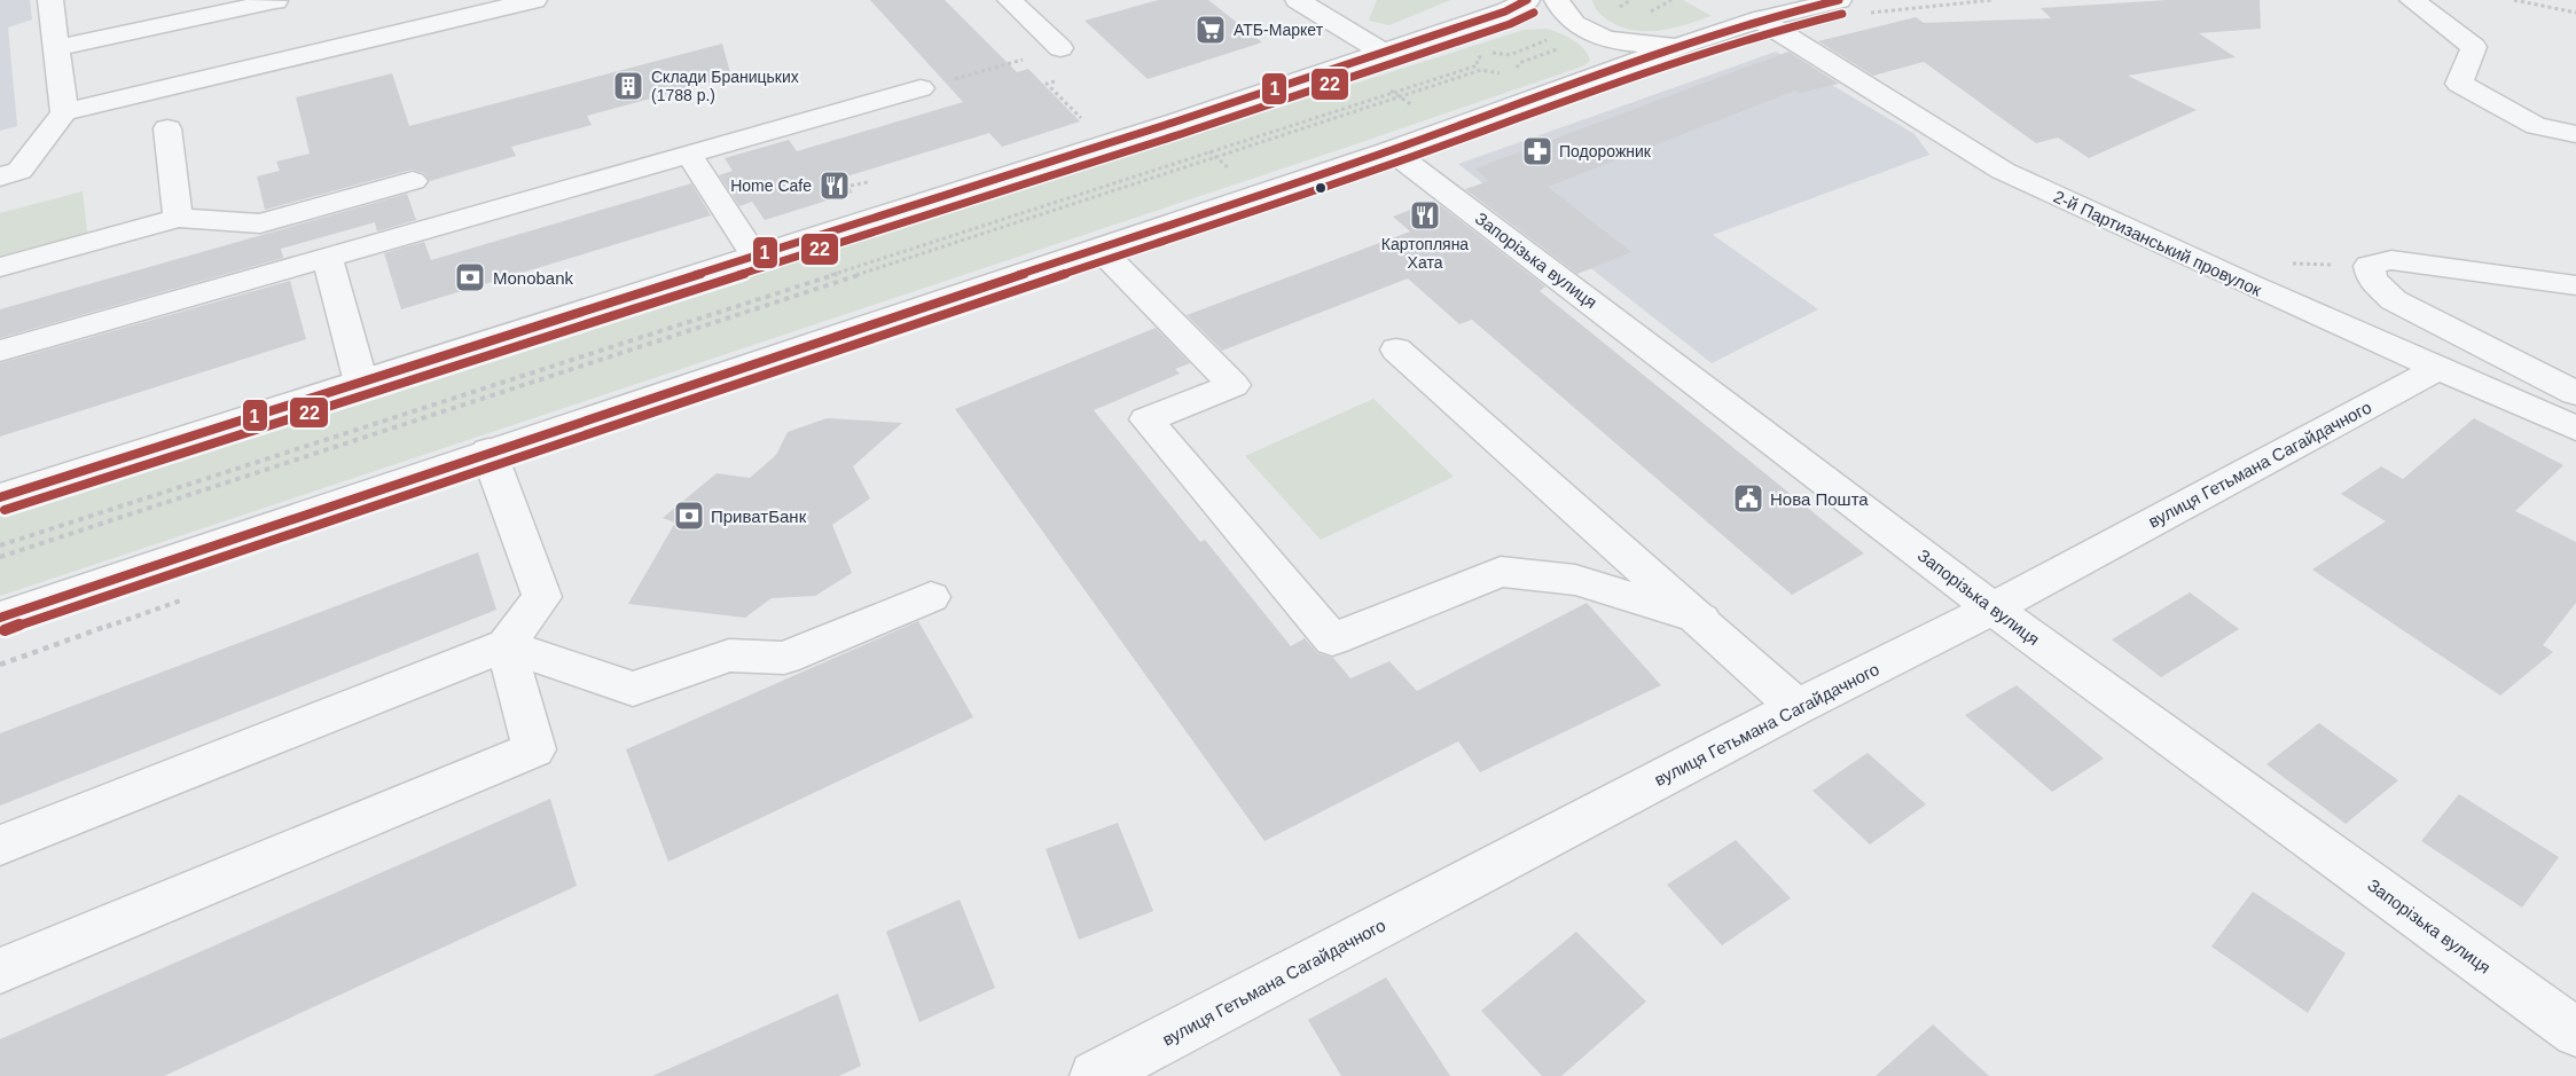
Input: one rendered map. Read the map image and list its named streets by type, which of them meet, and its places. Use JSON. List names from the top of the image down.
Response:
{
  "streets": {
    "street": ["2-й Партизанський провулок", "Запорізька вулиця", "вулиця Гетьмана Сагайдачного"]
  },
  "crossings": [
    ["2-й Партизанський провулок", "вулиця Гетьмана Сагайдачного"],
    ["Запорізька вулиця", "вулиця Гетьмана Сагайдачного"]
  ],
  "places": {
    "supermarket": ["АТБ-Маркет"],
    "building": ["Склади Браницьких (1788 р.)"],
    "pharmacy": ["Подорожник"],
    "restaurant": ["Home Cafe", "Картопляна Хата"],
    "bank": ["Monobank", "ПриватБанк"],
    "public building": ["Нова Пошта"]
  },
  "lines": ["transit line 1", "transit line 22"]
}
